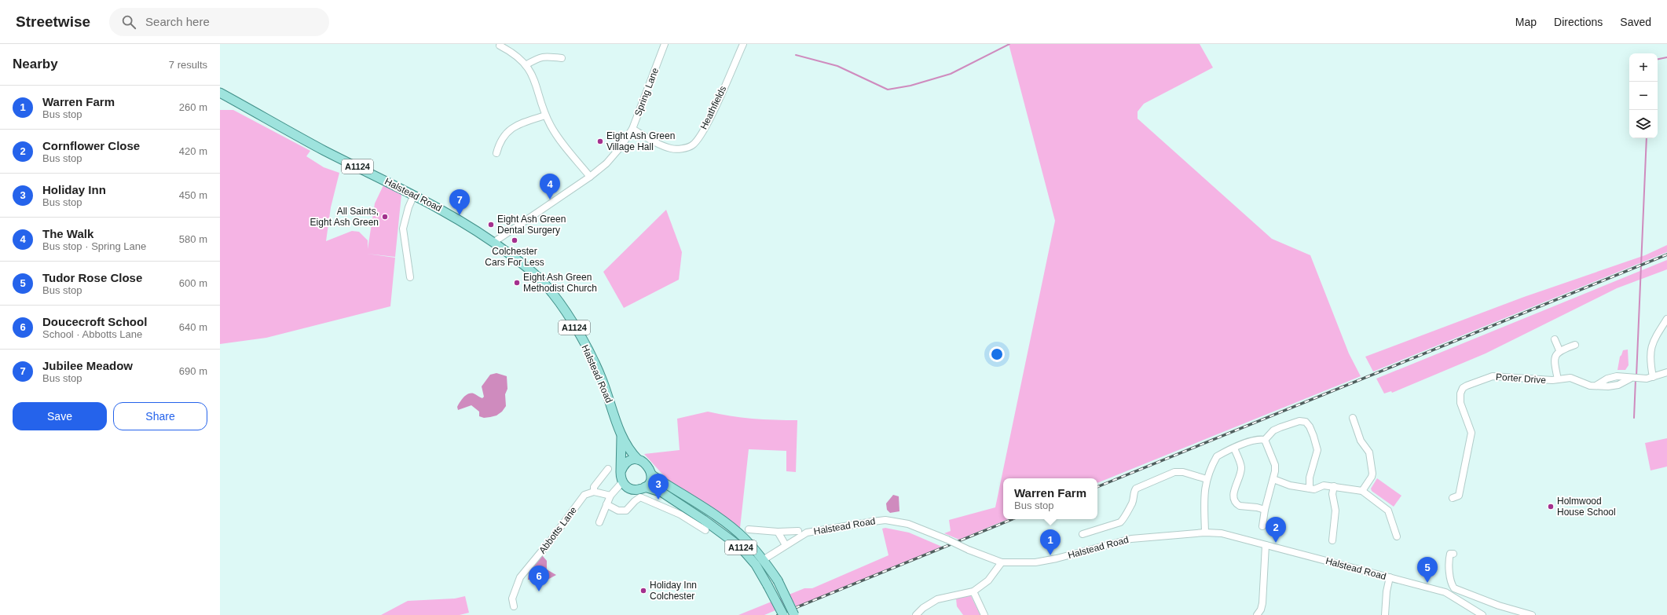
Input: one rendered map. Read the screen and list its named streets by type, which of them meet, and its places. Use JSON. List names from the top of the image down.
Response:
{
  "streets": {
    "main road": ["A1124", "Halstead Road"],
    "street": [
      "Spring Lane",
      "Heathfields",
      "Porter Drive",
      "Abbotts Lane"
    ]
  },
  "crossings": [
    ["Spring Lane", "Heathfields"],
    ["Spring Lane", "Halstead Road"],
    ["A1124", "Halstead Road"]
  ],
  "places": [
    "Eight Ash Green Village Hall",
    "All Saints, Eight Ash Green",
    "Eight Ash Green Dental Surgery",
    "Colchester Cars For Less",
    "Eight Ash Green Methodist Church",
    "Holmwood House School",
    "Holiday Inn Colchester"
  ],
  "page": {
    "header": "Streetwise",
    "search": "Search here",
    "nav": ["Map", "Directions", "Saved"],
    "heading": ["Nearby", "7 results"],
    "map_buttons": ["+", "−"],
    "list": [
      {
        "mark": "1",
        "name": "Warren Farm",
        "note": "Bus stop",
        "value": "260 m"
      },
      {
        "mark": "2",
        "name": "Cornflower Close",
        "note": "Bus stop",
        "value": "420 m"
      },
      {
        "mark": "3",
        "name": "Holiday Inn",
        "note": "Bus stop",
        "value": "450 m"
      },
      {
        "mark": "4",
        "name": "The Walk",
        "note": "Bus stop · Spring Lane",
        "value": "580 m"
      },
      {
        "mark": "5",
        "name": "Tudor Rose Close",
        "note": "Bus stop",
        "value": "600 m"
      },
      {
        "mark": "6",
        "name": "Doucecroft School",
        "note": "School · Abbotts Lane",
        "value": "640 m"
      },
      {
        "mark": "7",
        "name": "Jubilee Meadow",
        "note": "Bus stop",
        "value": "690 m"
      }
    ],
    "pins": [
      "4",
      "7",
      "3",
      "2",
      "1",
      "5",
      "6"
    ],
    "buttons": ["Save", "Share"],
    "popup": ["Warren Farm", "Bus stop"]
  }
}
